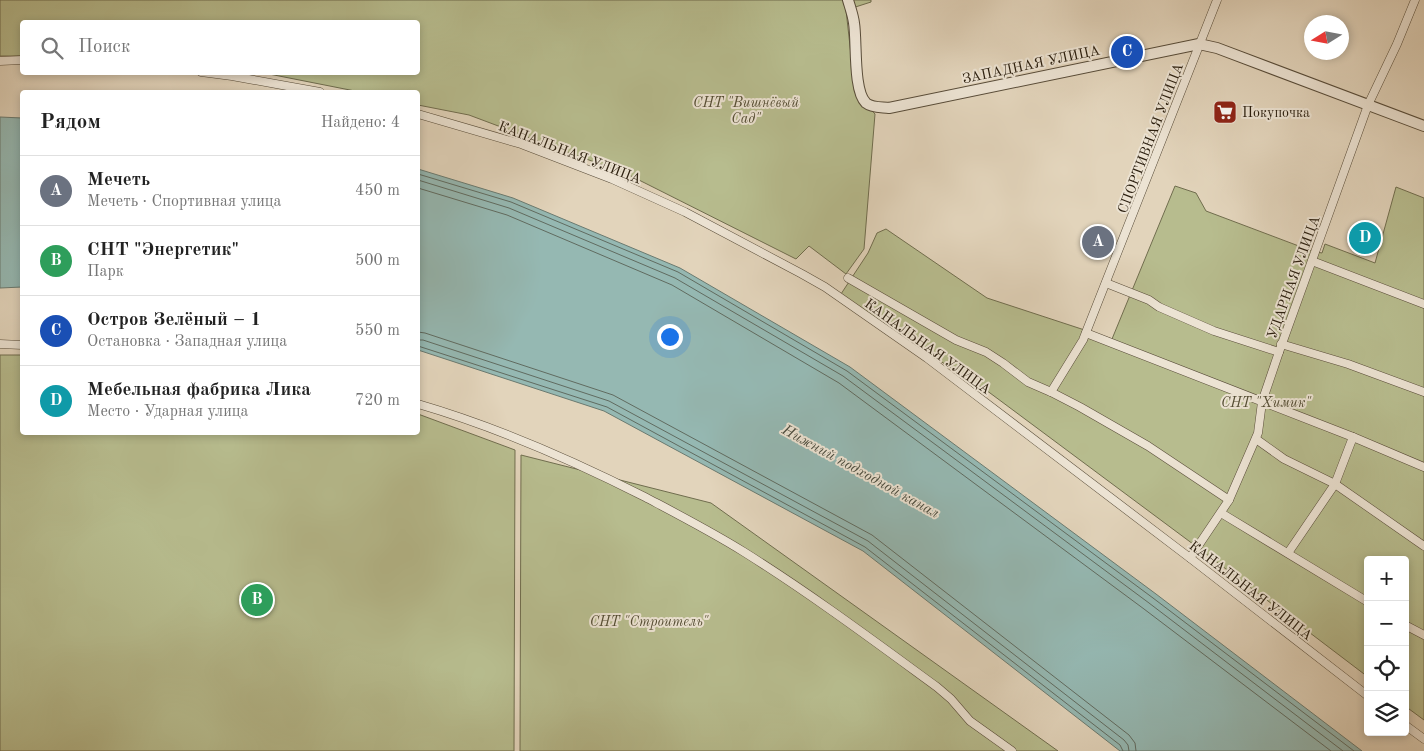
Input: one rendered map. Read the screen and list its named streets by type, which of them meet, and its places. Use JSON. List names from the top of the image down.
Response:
{
  "streets": {
    "street": [
      "ЗАПАДНАЯ УЛИЦА",
      "СПОРТИВНАЯ УЛИЦА",
      "КАНАЛЬНАЯ УЛИЦА",
      "УДАРНАЯ УЛИЦА"
    ]
  },
  "crossings": [
    ["ЗАПАДНАЯ УЛИЦА", "СПОРТИВНАЯ УЛИЦА"],
    ["КАНАЛЬНАЯ УЛИЦА", "УДАРНАЯ УЛИЦА"]
  ],
  "water": ["Нижний подходной канал"],
  "parks": ["СНТ \"Вишнёвый Сад\"", "СНТ \"Химик\"", "СНТ \"Строитель\""],
  "places": {
    "supermarket": ["Покупочка"]
  },
  "north": "left",
  "page": {
    "search": "Поиск",
    "pins": [
      "C",
      "D",
      "A",
      "B"
    ],
    "heading": ["Рядом", "Найдено: 4"],
    "list": [
      {
        "mark": "A",
        "name": "Мечеть",
        "note": "Мечеть · Спортивная улица",
        "value": "450 m"
      },
      {
        "mark": "B",
        "name": "СНТ \"Энергетик\"",
        "note": "Парк",
        "value": "500 m"
      },
      {
        "mark": "C",
        "name": "Остров Зелёный – 1",
        "note": "Остановка · Западная улица",
        "value": "550 m"
      },
      {
        "mark": "D",
        "name": "Мебельная фабрика Лика",
        "note": "Место · Ударная улица",
        "value": "720 m"
      }
    ],
    "map_buttons": ["+", "−"]
  }
}
